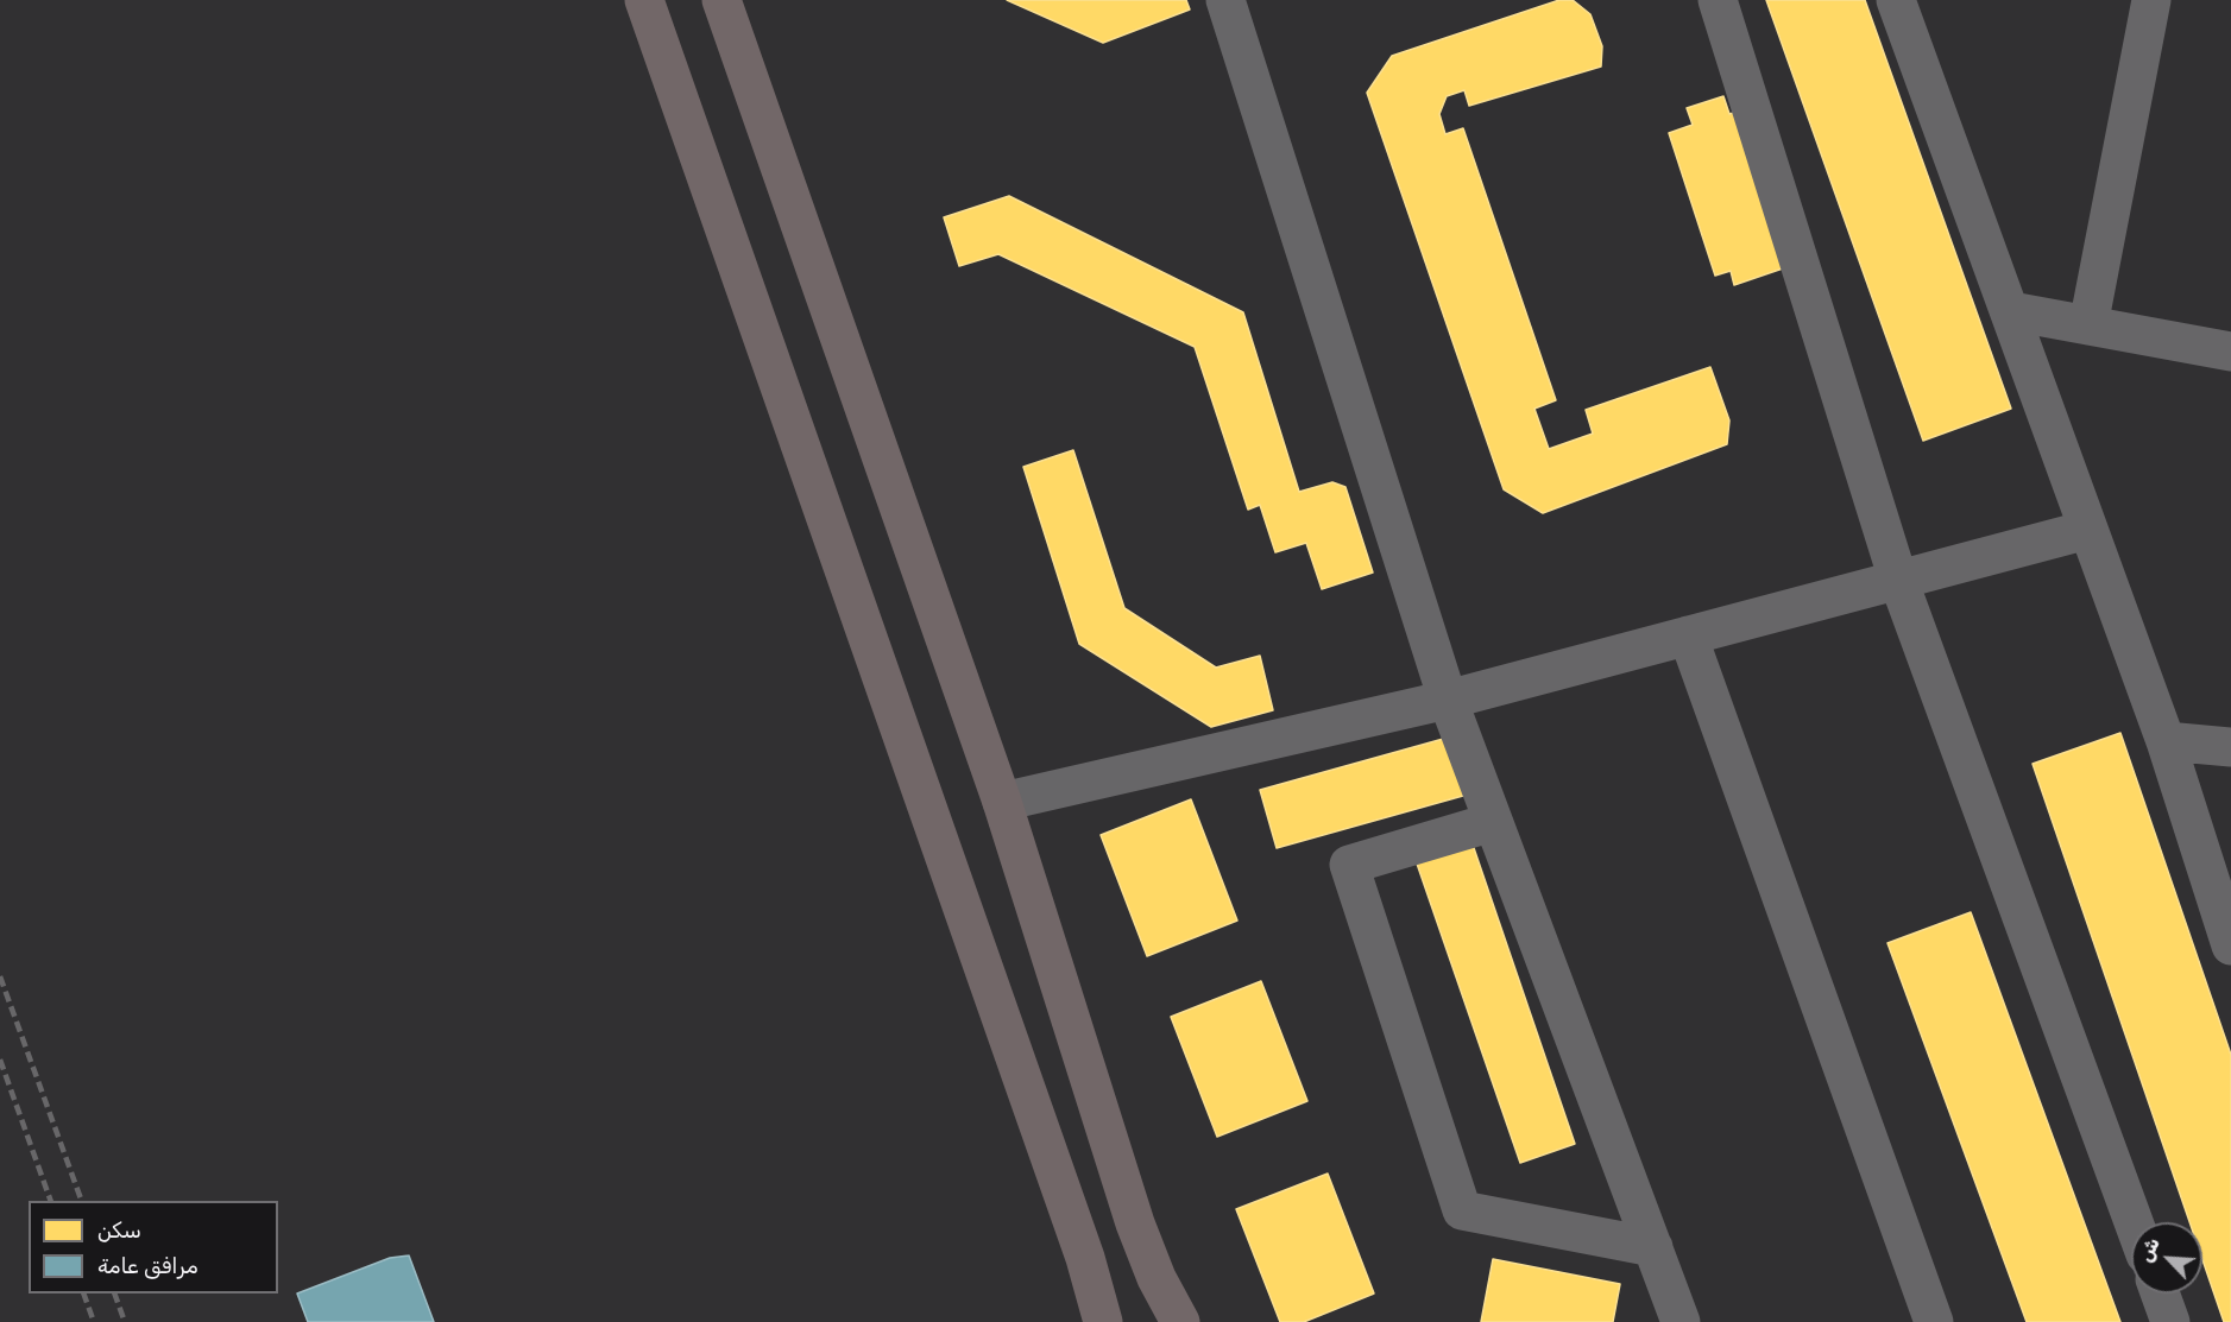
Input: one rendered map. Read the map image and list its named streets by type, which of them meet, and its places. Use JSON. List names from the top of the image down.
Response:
{
  "legend": ["سكن", "مرافق عامة"],
  "north": "top left"
}
